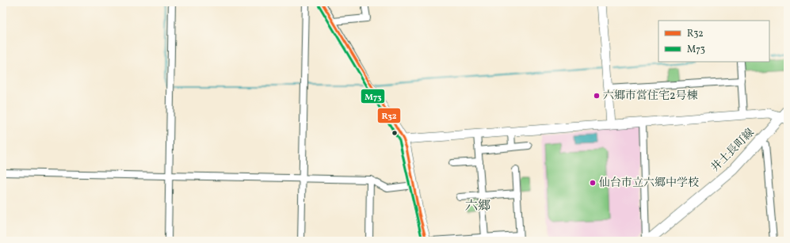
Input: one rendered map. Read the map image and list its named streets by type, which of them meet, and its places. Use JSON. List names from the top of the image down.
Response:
{
  "streets": {
    "main road": ["井土長町線"]
  },
  "districts": ["六郷"],
  "places": ["六郷市営住宅2号棟", "仙台市立六郷中学校"],
  "lines": ["transit line R32", "transit line M73"],
  "legend": ["R32", "M73"]
}
